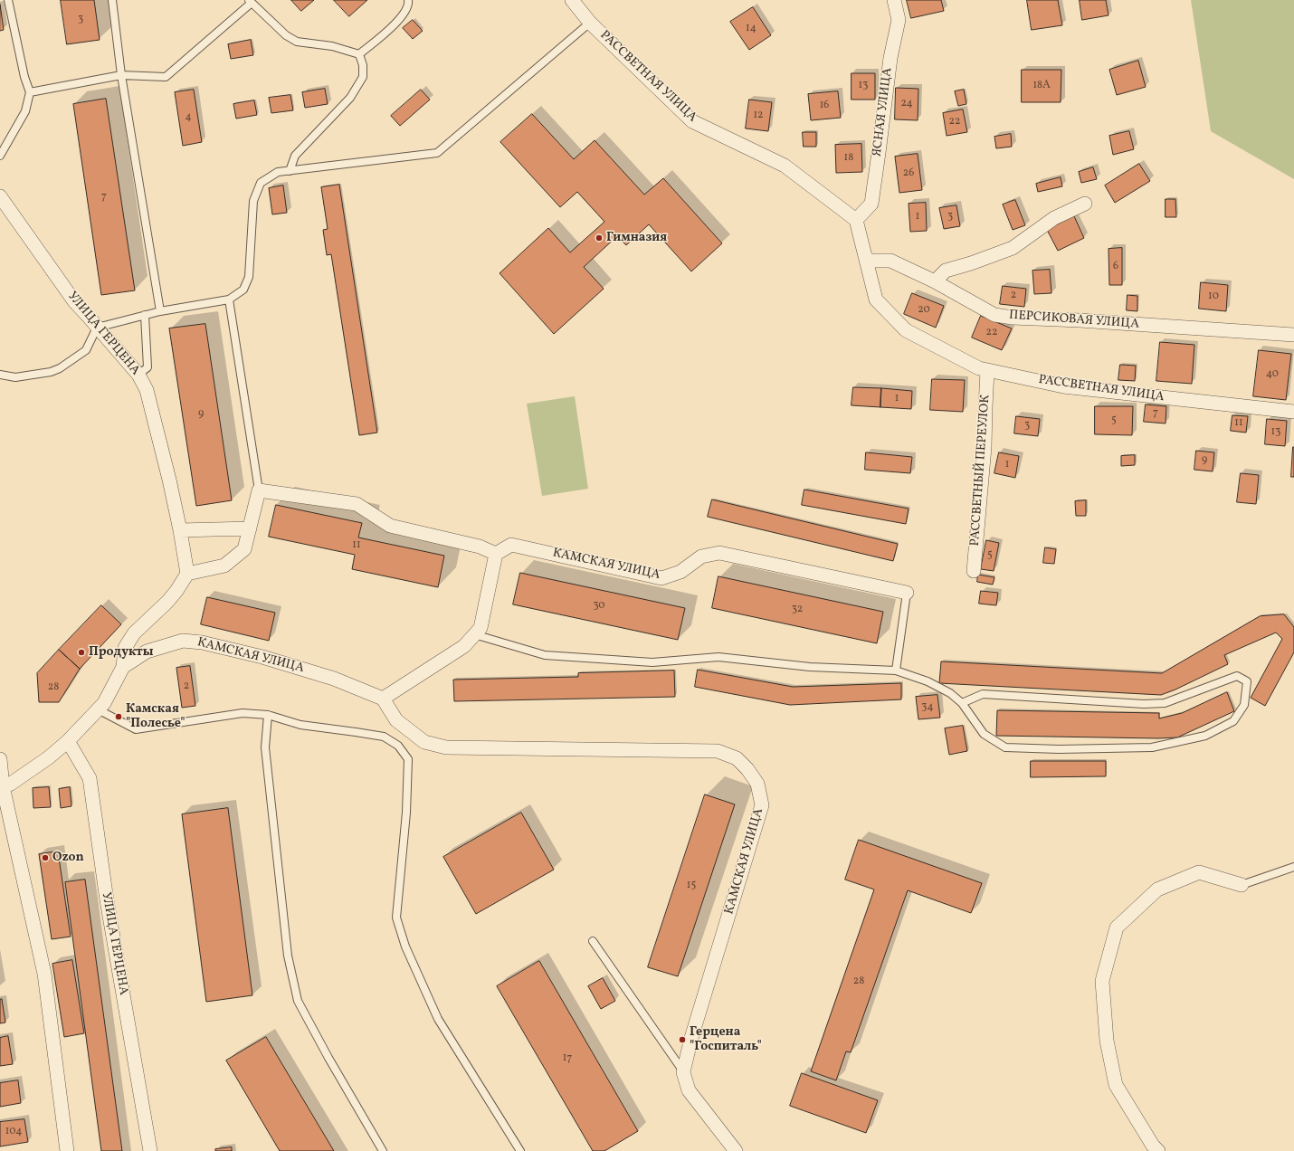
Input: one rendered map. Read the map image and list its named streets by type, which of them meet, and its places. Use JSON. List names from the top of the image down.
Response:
{
  "streets": {
    "street": [
      "РАССВЕТНАЯ УЛИЦА",
      "ЯСНАЯ УЛИЦА",
      "ПЕРСИКОВАЯ УЛИЦА",
      "УЛИЦА ГЕРЦЕНА",
      "РАССВЕТНЫЙ ПЕРЕУЛОК",
      "КАМСКАЯ УЛИЦА"
    ]
  },
  "crossings": [
    ["РАССВЕТНАЯ УЛИЦА", "ЯСНАЯ УЛИЦА"],
    ["РАССВЕТНАЯ УЛИЦА", "ПЕРСИКОВАЯ УЛИЦА"],
    ["РАССВЕТНАЯ УЛИЦА", "РАССВЕТНЫЙ ПЕРЕУЛОК"],
    ["УЛИЦА ГЕРЦЕНА", "КАМСКАЯ УЛИЦА"]
  ],
  "places": [
    "Гимназия",
    "Продукты",
    "Камская \"Полесье\"",
    "Ozon",
    "Герцена \"Госпиталь\""
  ],
  "house_numbers": [
    "3",
    "14",
    "13",
    "18А",
    "24",
    "16",
    "12",
    "4",
    "22",
    "18",
    "26",
    "7",
    "1",
    "3",
    "6",
    "2",
    "10",
    "20",
    "22",
    "40",
    "1",
    "7",
    "9",
    "5",
    "11",
    "3",
    "13",
    "9",
    "1",
    "11",
    "5",
    "30",
    "32",
    "2",
    "28",
    "34",
    "15",
    "28",
    "17",
    "104"
  ]
}
